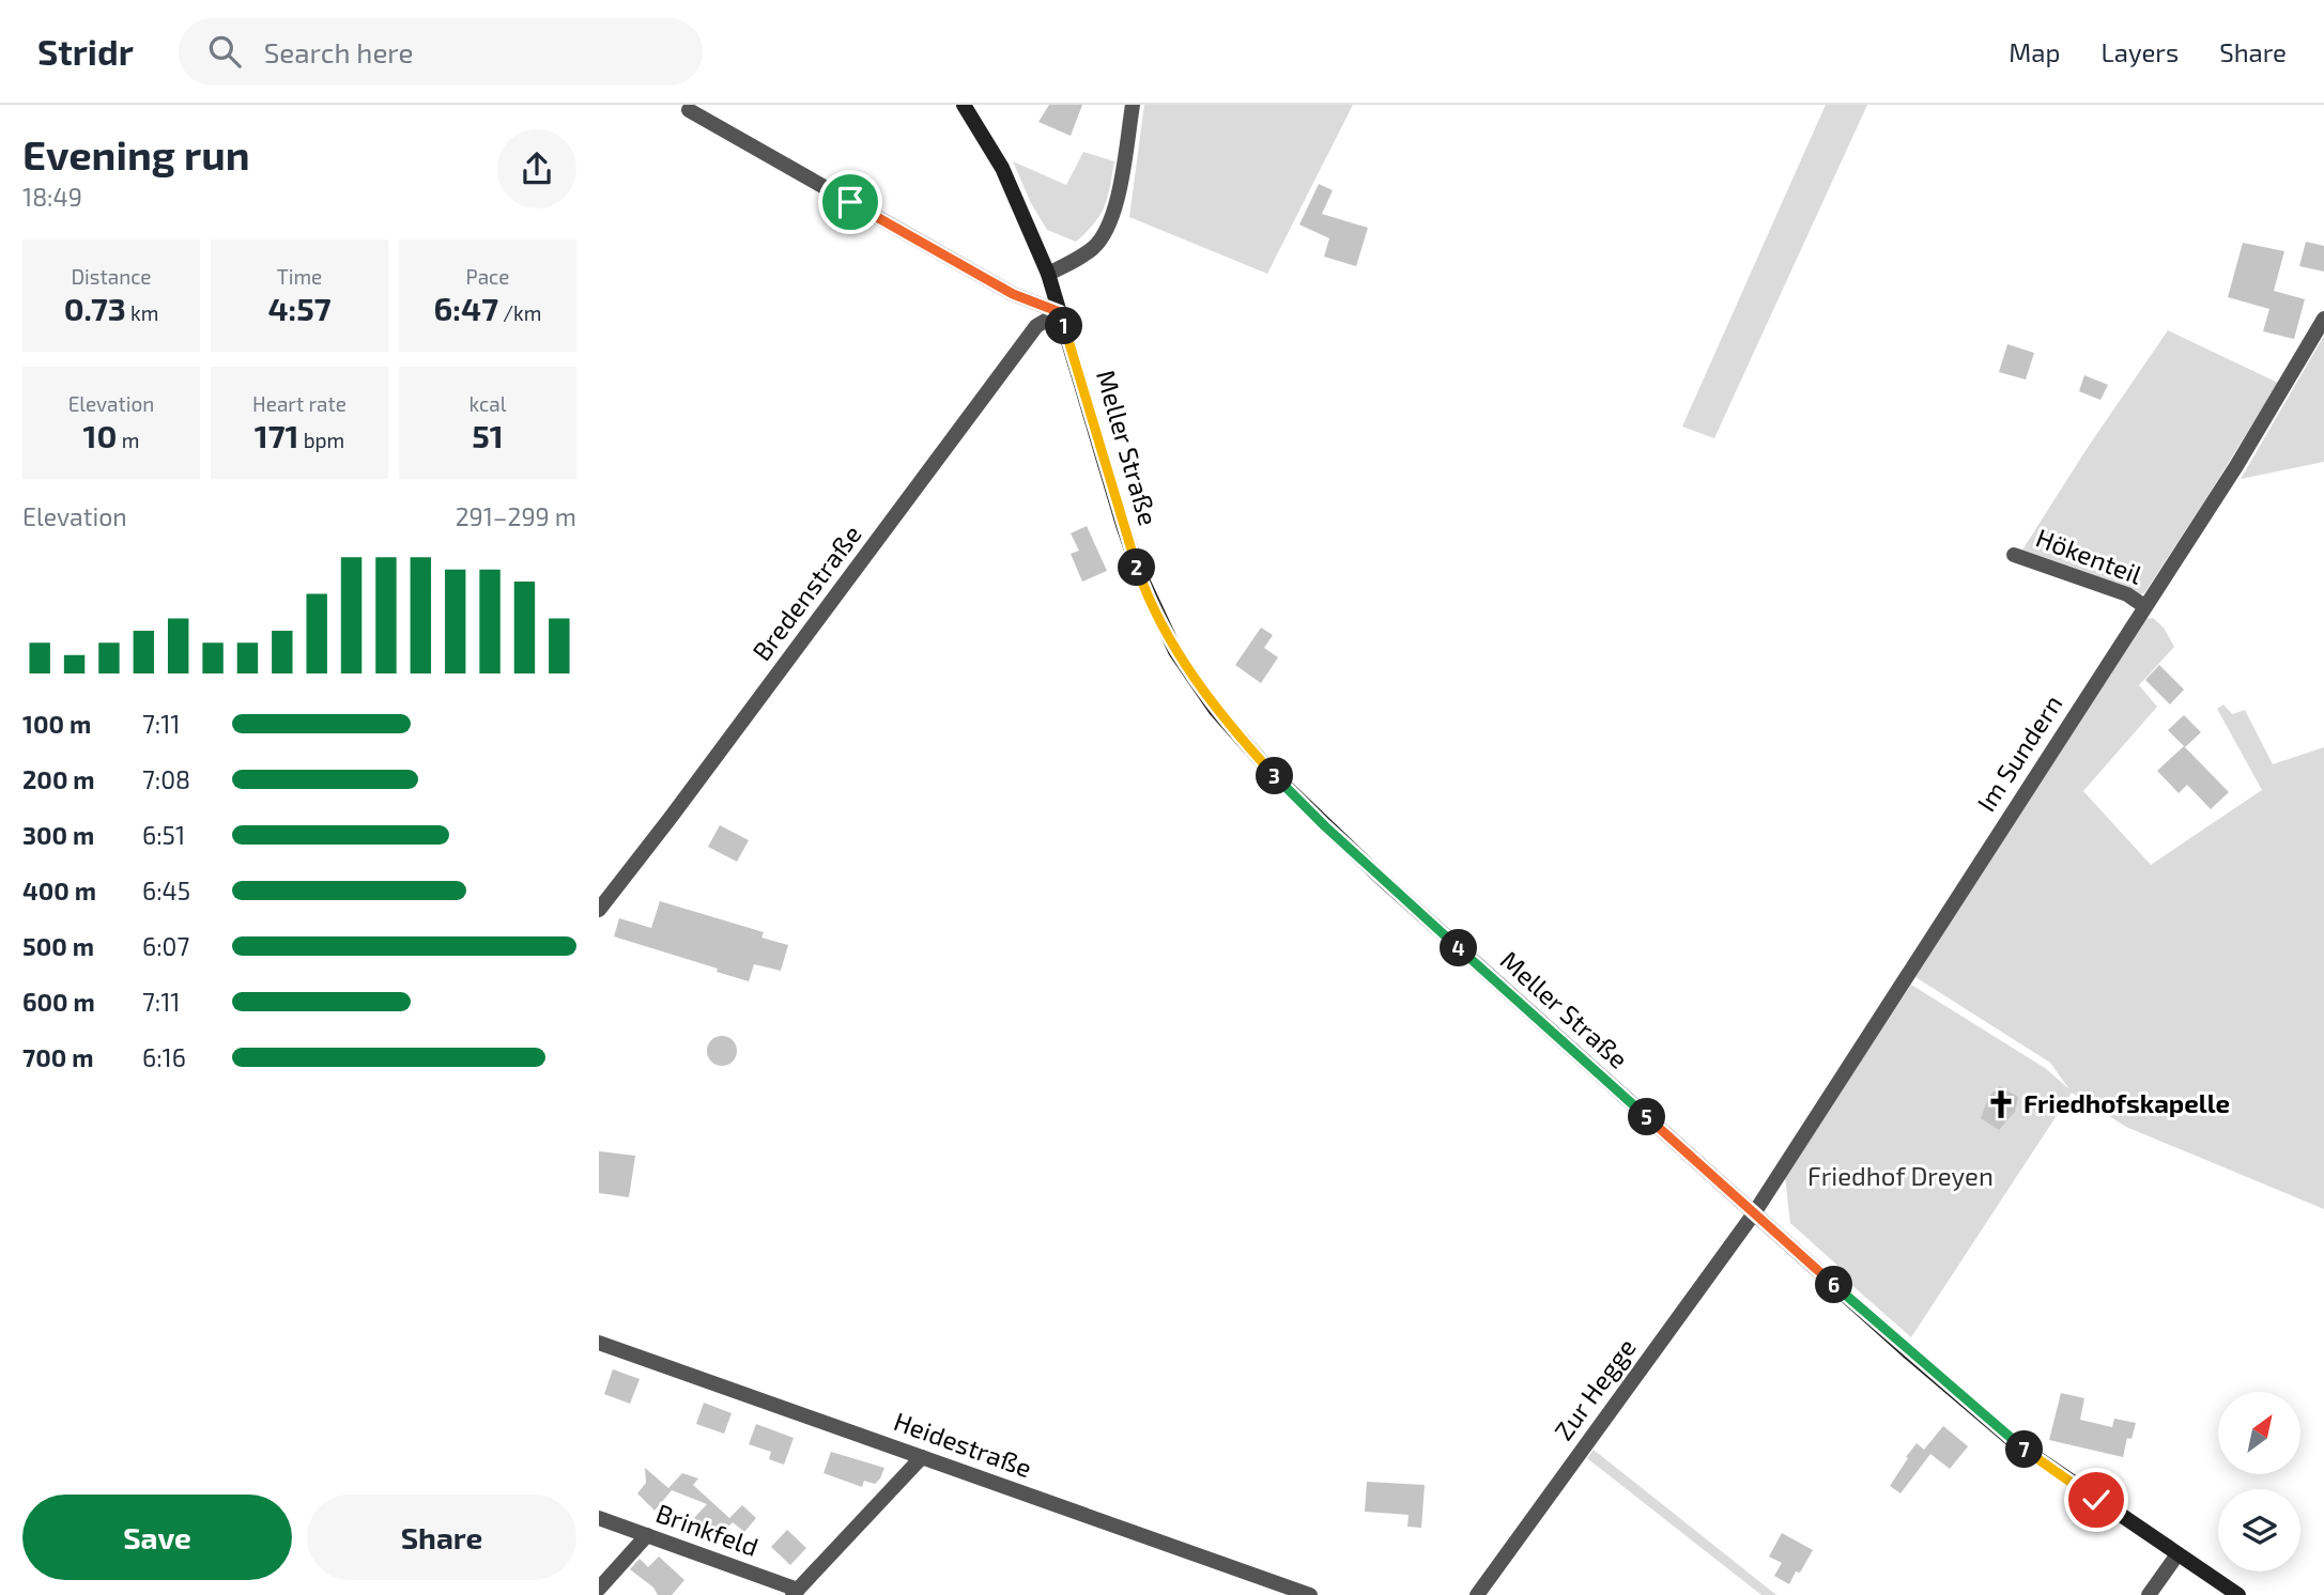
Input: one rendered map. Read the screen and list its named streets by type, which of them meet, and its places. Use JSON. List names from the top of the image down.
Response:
{
  "streets": {
    "main road": ["Meller Straße"],
    "street": [
      "Hökenteil",
      "Bredenstraße",
      "Im Sundern",
      "Zur Hegge",
      "Heidestraße",
      "Brinkfeld"
    ]
  },
  "crossings": [
    ["Meller Straße", "Bredenstraße"],
    ["Meller Straße", "Im Sundern"],
    ["Meller Straße", "Zur Hegge"],
    ["Hökenteil", "Im Sundern"],
    ["Im Sundern", "Zur Hegge"]
  ],
  "parks": ["Friedhof Dreyen"],
  "places": {
    "church": ["Friedhofskapelle"]
  },
  "north": "top right",
  "page": {
    "header": "Stridr",
    "search": "Search here",
    "nav": ["Map", "Layers", "Share"],
    "heading": ["Evening run", "18:49"],
    "stats": [
      ["Distance", "0.73 km"],
      ["Time", "4:57"],
      ["Pace", "6:47 /km"],
      ["Elevation", "10 m"],
      ["Heart rate", "171 bpm"],
      ["kcal", "51"]
    ],
    "pins": [
      "1",
      "2",
      "3",
      "4",
      "5",
      "6",
      "7"
    ],
    "chart": ["Elevation", "291–299 m"],
    "list": [
      {
        "name": "100 m",
        "note": "7:11"
      },
      {
        "name": "200 m",
        "note": "7:08"
      },
      {
        "name": "300 m",
        "note": "6:51"
      },
      {
        "name": "400 m",
        "note": "6:45"
      },
      {
        "name": "500 m",
        "note": "6:07"
      },
      {
        "name": "600 m",
        "note": "7:11"
      },
      {
        "name": "700 m",
        "note": "6:16"
      }
    ],
    "buttons": ["Save", "Share"]
  }
}
